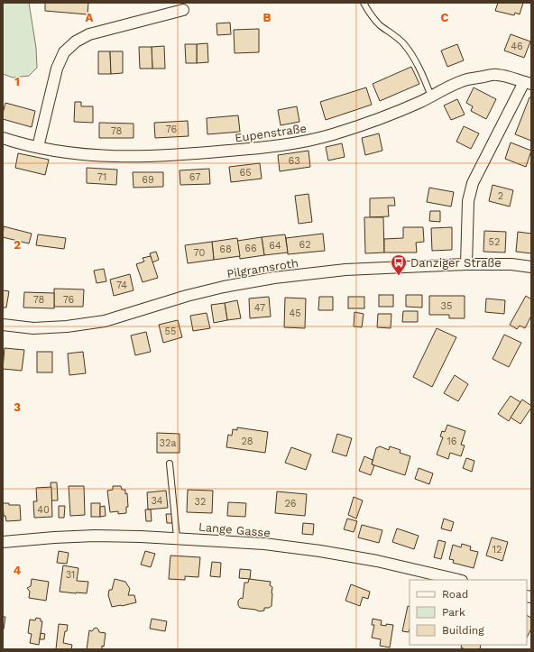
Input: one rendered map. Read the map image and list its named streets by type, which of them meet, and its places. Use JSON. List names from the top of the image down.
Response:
{
  "streets": {
    "street": ["Eupenstraße", "Pilgramsroth", "Lange Gasse"]
  },
  "places": {
    "bus stop": ["Danziger Straße"]
  },
  "house_numbers": [
    "46",
    "76",
    "78",
    "63",
    "65",
    "71",
    "67",
    "69",
    "2",
    "52",
    "62",
    "64",
    "66",
    "68",
    "70",
    "74",
    "78",
    "76",
    "35",
    "47",
    "45",
    "55",
    "28",
    "16",
    "32a",
    "34",
    "32",
    "26",
    "40",
    "12",
    "31"
  ],
  "legend": ["Road", "Park", "Building"],
  "grid": {
    "columns": ["A", "B", "C"],
    "rows": [
      "1",
      "2",
      "3",
      "4"
    ]
  }
}
